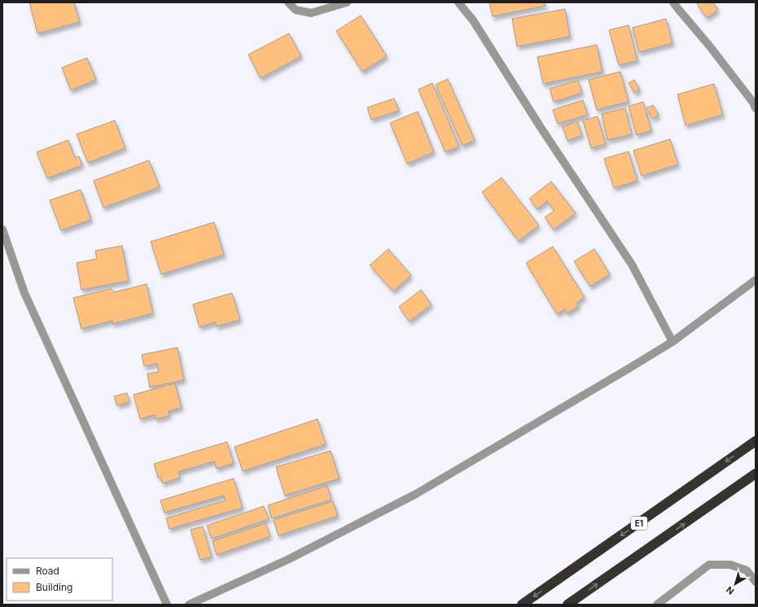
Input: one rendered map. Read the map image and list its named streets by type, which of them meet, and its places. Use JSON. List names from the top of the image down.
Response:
{
  "streets": {
    "highway": ["E1"]
  },
  "legend": ["Road", "Building"],
  "north": "bottom left"
}
